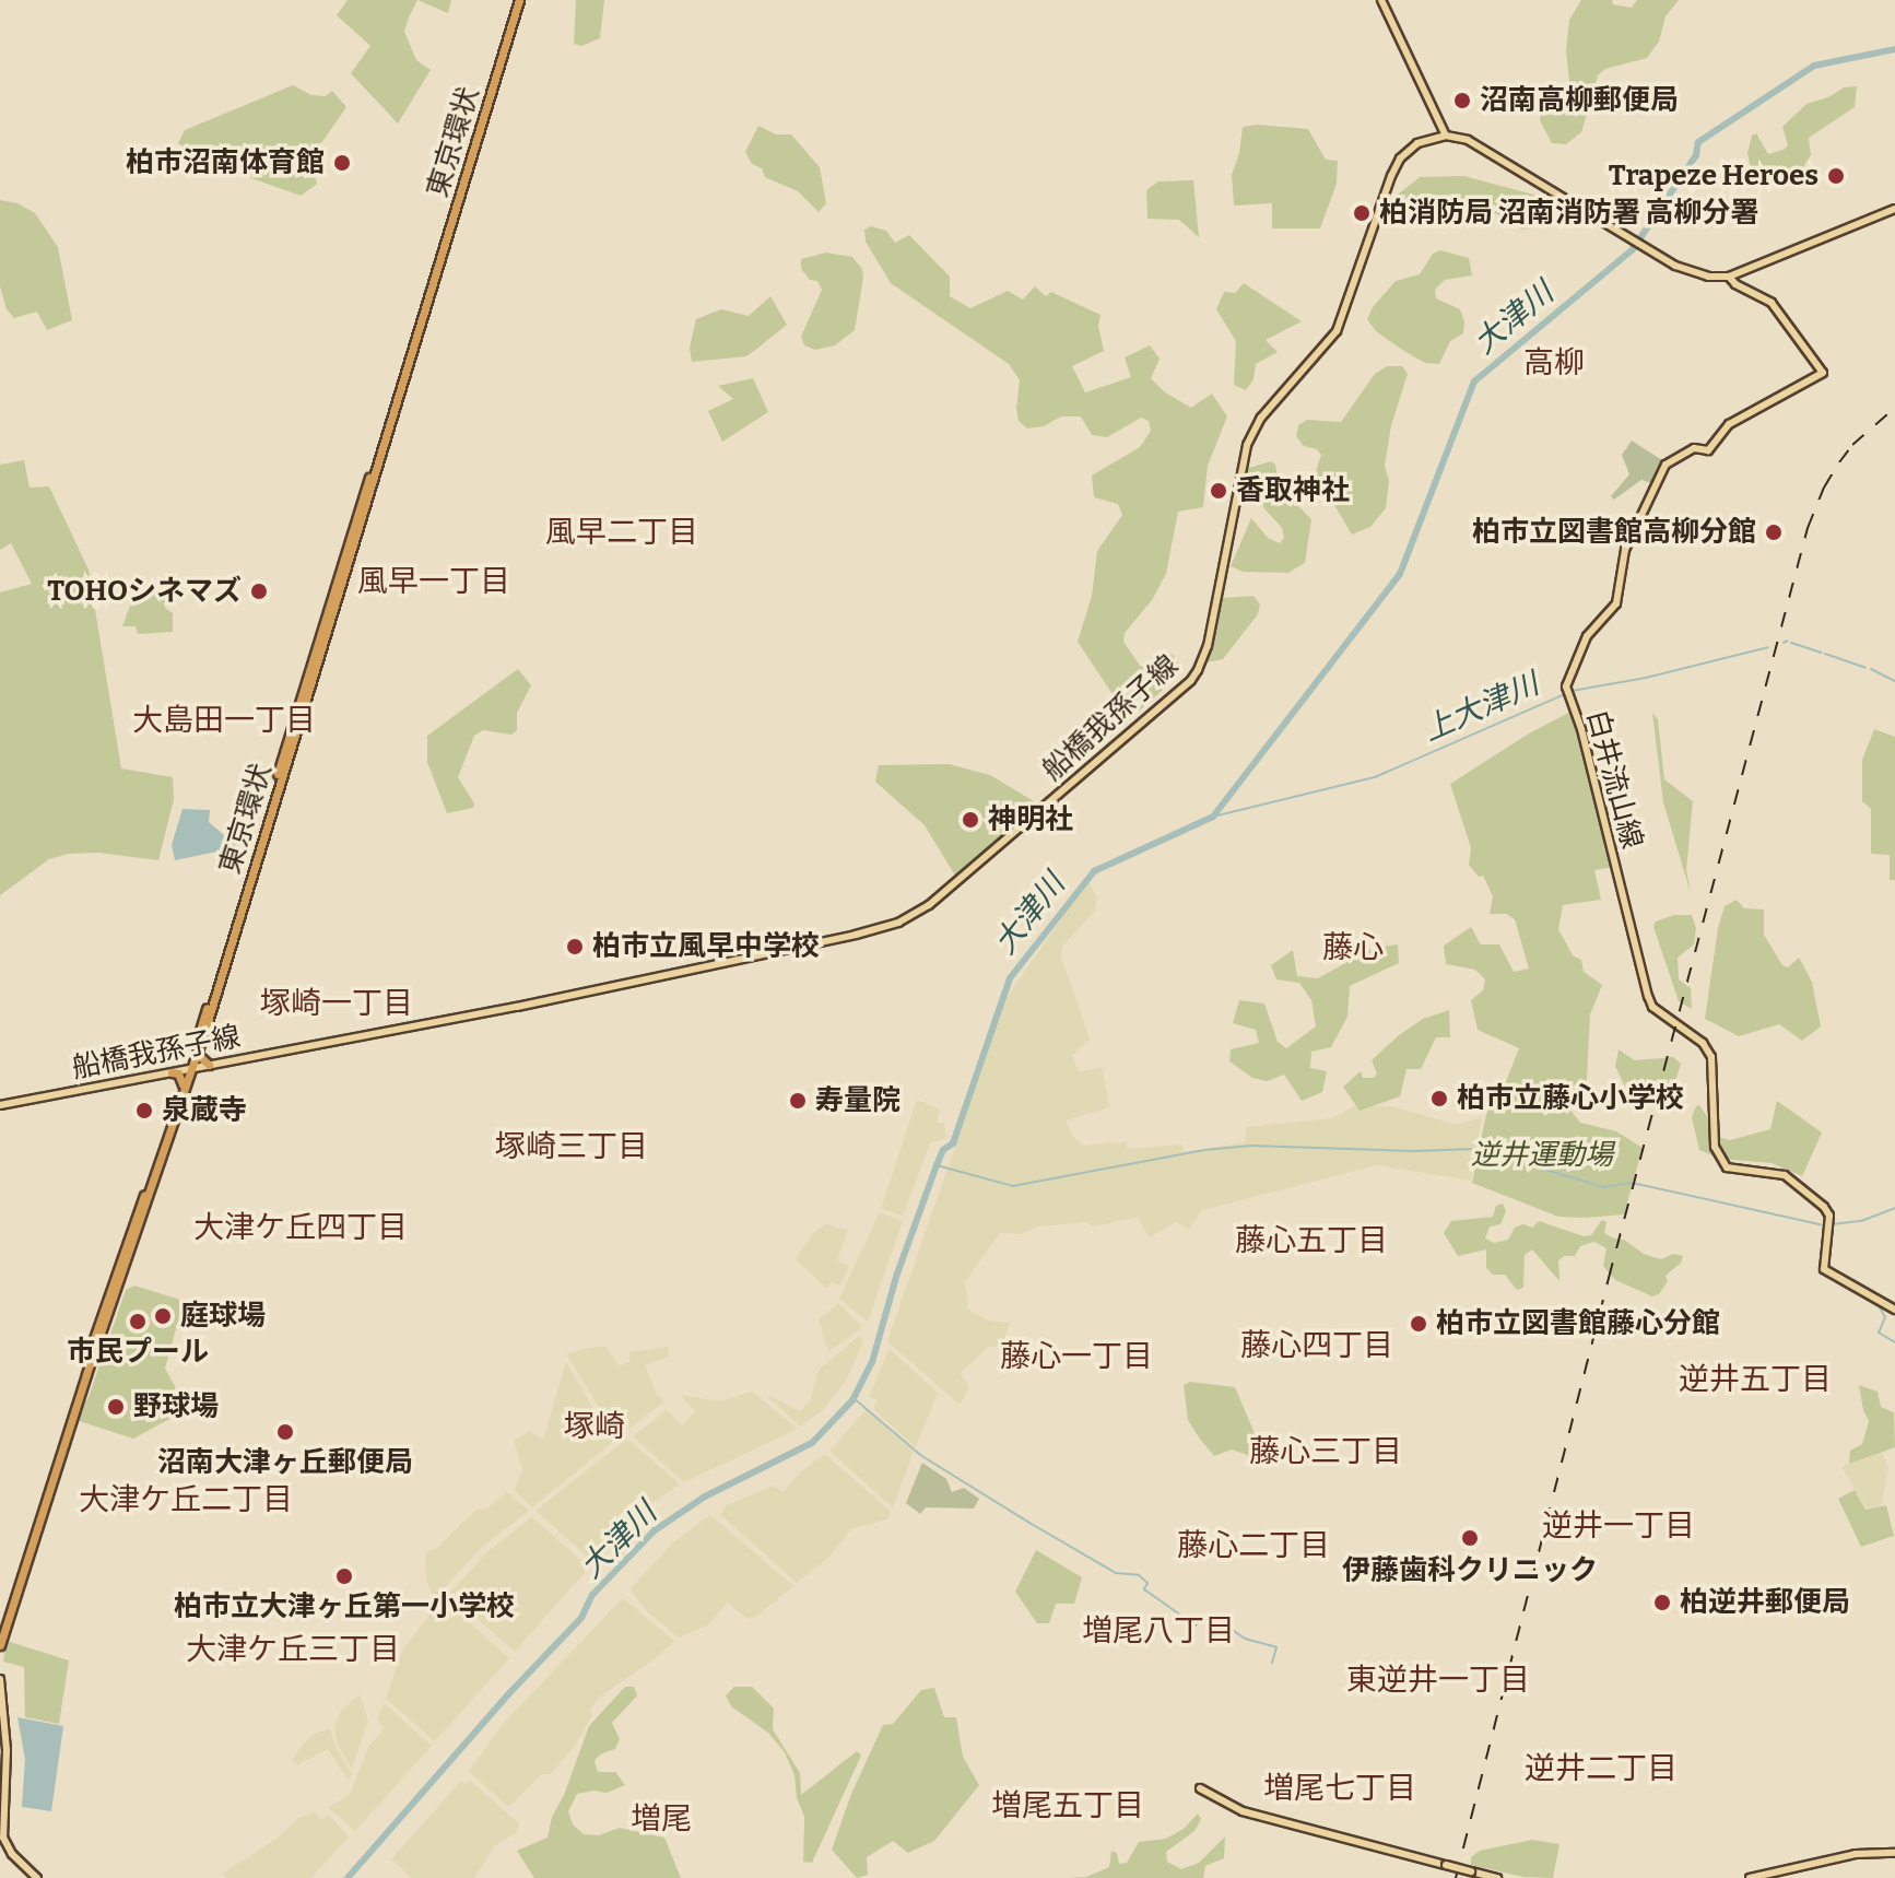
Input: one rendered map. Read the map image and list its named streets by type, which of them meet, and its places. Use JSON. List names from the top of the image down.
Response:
{
  "streets": {
    "highway": ["東京環状"],
    "main road": ["船橋我孫子線", "白井流山線"]
  },
  "crossings": [
    ["東京環状", "船橋我孫子線"]
  ],
  "districts": [
    "高柳",
    "風早二丁目",
    "風早一丁目",
    "大島田一丁目",
    "藤心",
    "塚崎一丁目",
    "塚崎三丁目",
    "大津ケ丘四丁目",
    "藤心五丁目",
    "藤心四丁目",
    "藤心一丁目",
    "逆井五丁目",
    "塚崎",
    "藤心三丁目",
    "大津ケ丘二丁目",
    "逆井一丁目",
    "藤心二丁目",
    "増尾八丁目",
    "大津ケ丘三丁目",
    "東逆井一丁目",
    "逆井二丁目",
    "増尾七丁目",
    "増尾五丁目",
    "増尾"
  ],
  "water": ["大津川", "上大津川"],
  "parks": ["逆井運動場"],
  "places": [
    "沼南高柳郵便局",
    "柏市沼南体育館",
    "Trapeze Heroes",
    "柏消防局 沼南消防署 高柳分署",
    "香取神社",
    "柏市立図書館高柳分館",
    "TOHOシネマズ",
    "神明社",
    "柏市立風早中学校",
    "柏市立藤心小学校",
    "寿量院",
    "泉蔵寺",
    "庭球場",
    "市民プール",
    "柏市立図書館藤心分館",
    "野球場",
    "沼南大津ヶ丘郵便局",
    "伊藤歯科クリニック",
    "柏市立大津ヶ丘第一小学校",
    "柏逆井郵便局"
  ]
}
